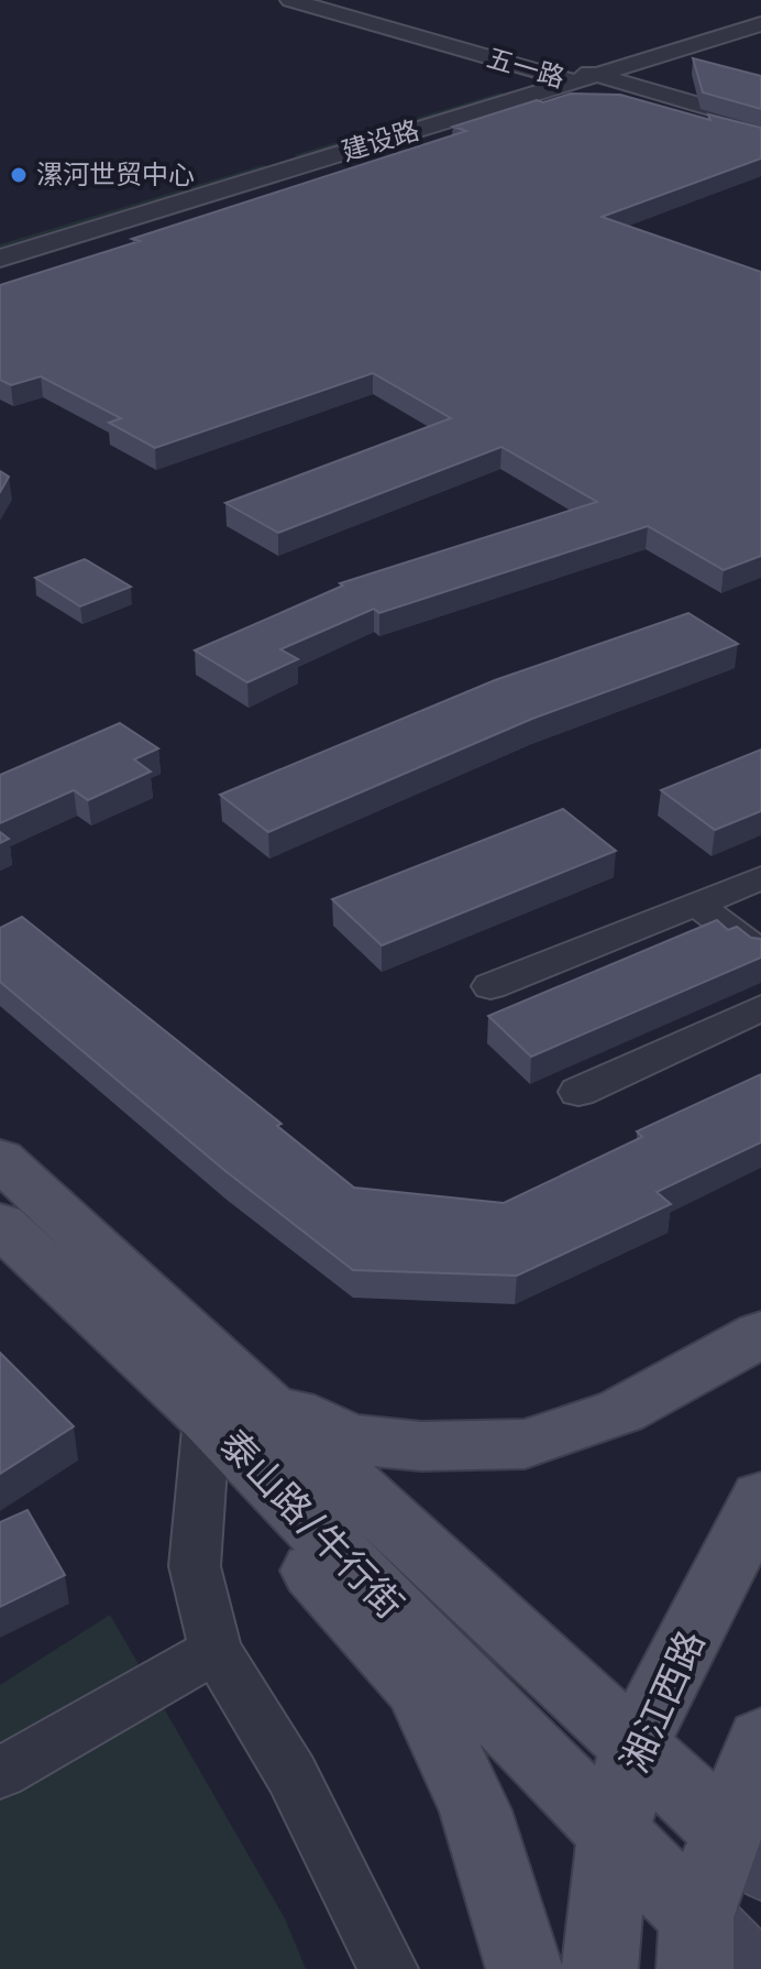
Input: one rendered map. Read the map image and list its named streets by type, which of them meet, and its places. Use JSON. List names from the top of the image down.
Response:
{
  "streets": {
    "main road": ["泰山路/牛行街", "湘江西路"],
    "street": ["五一路", "建设路"]
  },
  "crossings": [
    ["五一路", "建设路"],
    ["泰山路/牛行街", "湘江西路"]
  ],
  "places": ["漯河世贸中心"]
}
